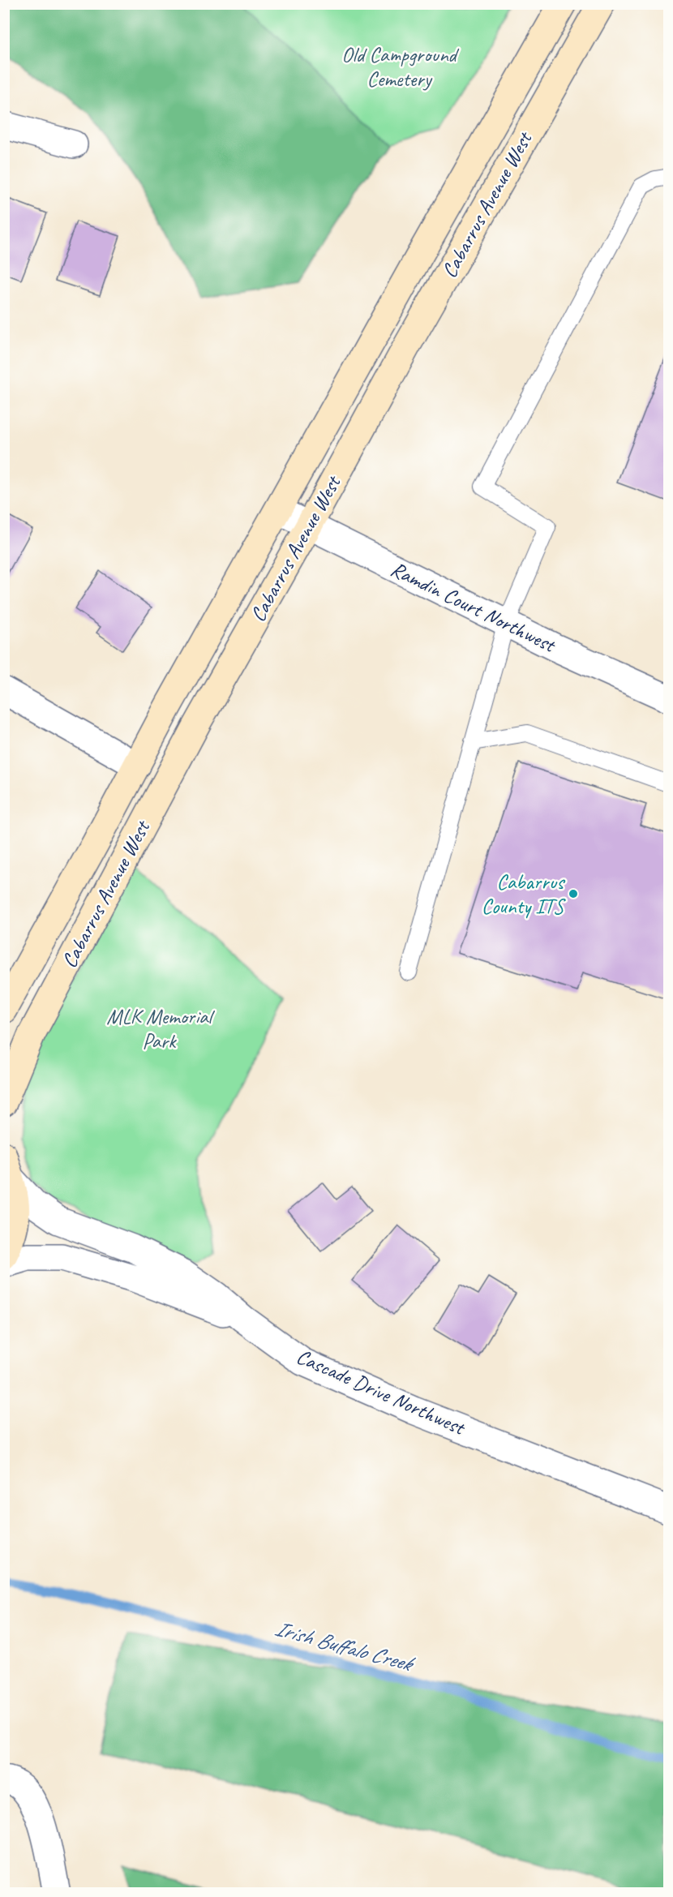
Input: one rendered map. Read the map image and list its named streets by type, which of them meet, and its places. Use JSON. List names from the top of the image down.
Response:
{
  "streets": {
    "main road": ["Cabarrus Avenue West"],
    "street": ["Ramdin Court Northwest", "Cascade Drive Northwest"]
  },
  "crossings": [
    ["Cabarrus Avenue West", "Ramdin Court Northwest"]
  ],
  "water": ["Irish Buffalo Creek"],
  "parks": ["Old Campground Cemetery", "MLK Memorial Park"],
  "places": ["Cabarrus County ITS"]
}
